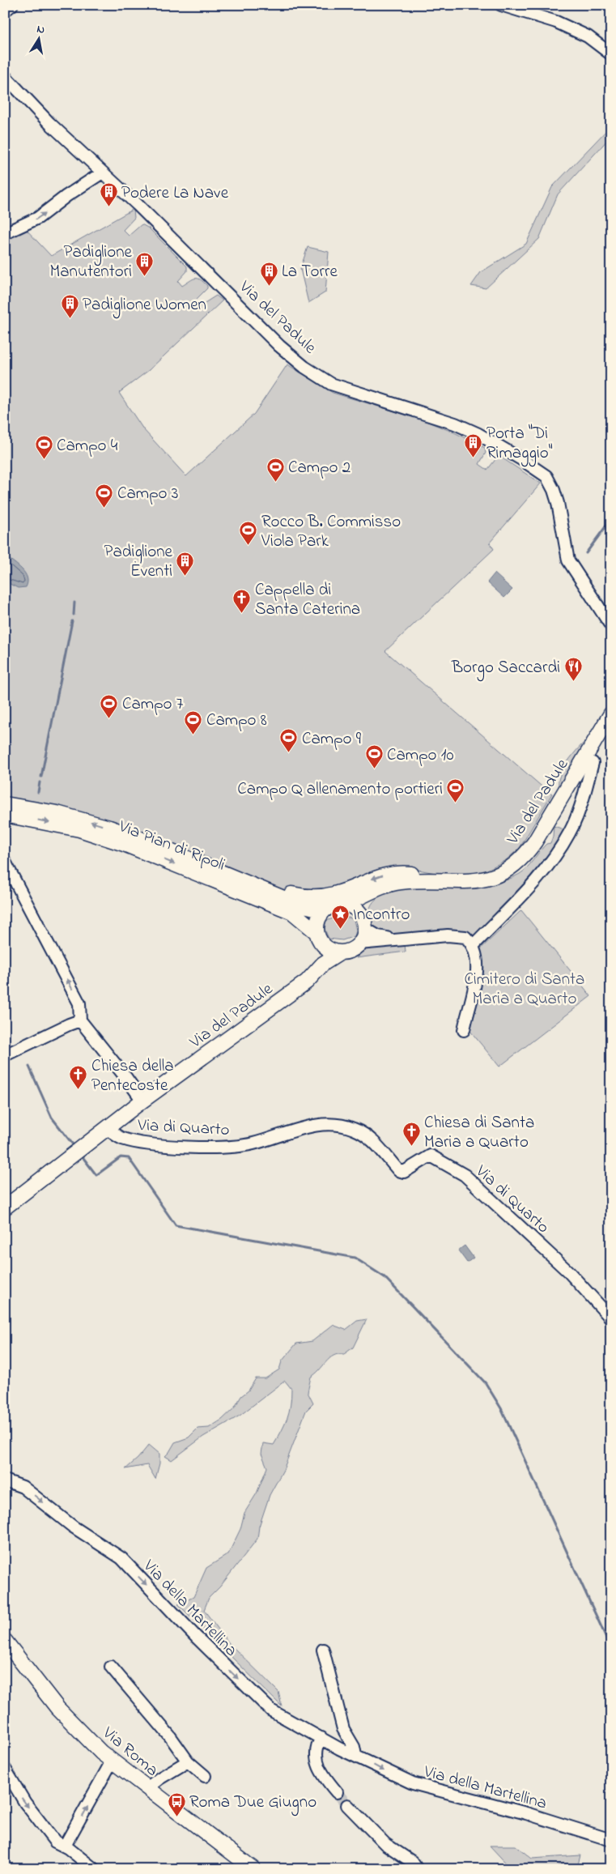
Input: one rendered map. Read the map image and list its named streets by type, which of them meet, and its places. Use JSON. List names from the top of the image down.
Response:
{
  "streets": {
    "main road": ["Via del Padule", "Via Pian di Ripoli", "Via Roma"],
    "street": ["Via di Quarto", "Via della Martellina"]
  },
  "crossings": [
    ["Via del Padule", "Via Pian di Ripoli"],
    ["Via del Padule", "Via di Quarto"]
  ],
  "parks": ["Cimitero di Santa Maria a Quarto"],
  "places": {
    "building": [
      "Podere La Nave",
      "Padiglione Manutentori",
      "La Torre",
      "Padiglione Women",
      "Porta \"Di Rimaggio\"",
      "Padiglione Eventi"
    ],
    "sports": [
      "Campo 4",
      "Campo 2",
      "Campo 3",
      "Rocco B. Commisso Viola Park",
      "Campo 7",
      "Campo 8",
      "Campo 9",
      "Campo 10",
      "Campo Q allenamento portieri"
    ],
    "church": ["Cappella di Santa Caterina", "Chiesa della Pentecoste", "Chiesa di Santa Maria a Quarto"],
    "restaurant": ["Borgo Saccardi"],
    "place": ["Incontro"],
    "bus stop": ["Roma Due Giugno"]
  },
  "north": "top"
}
